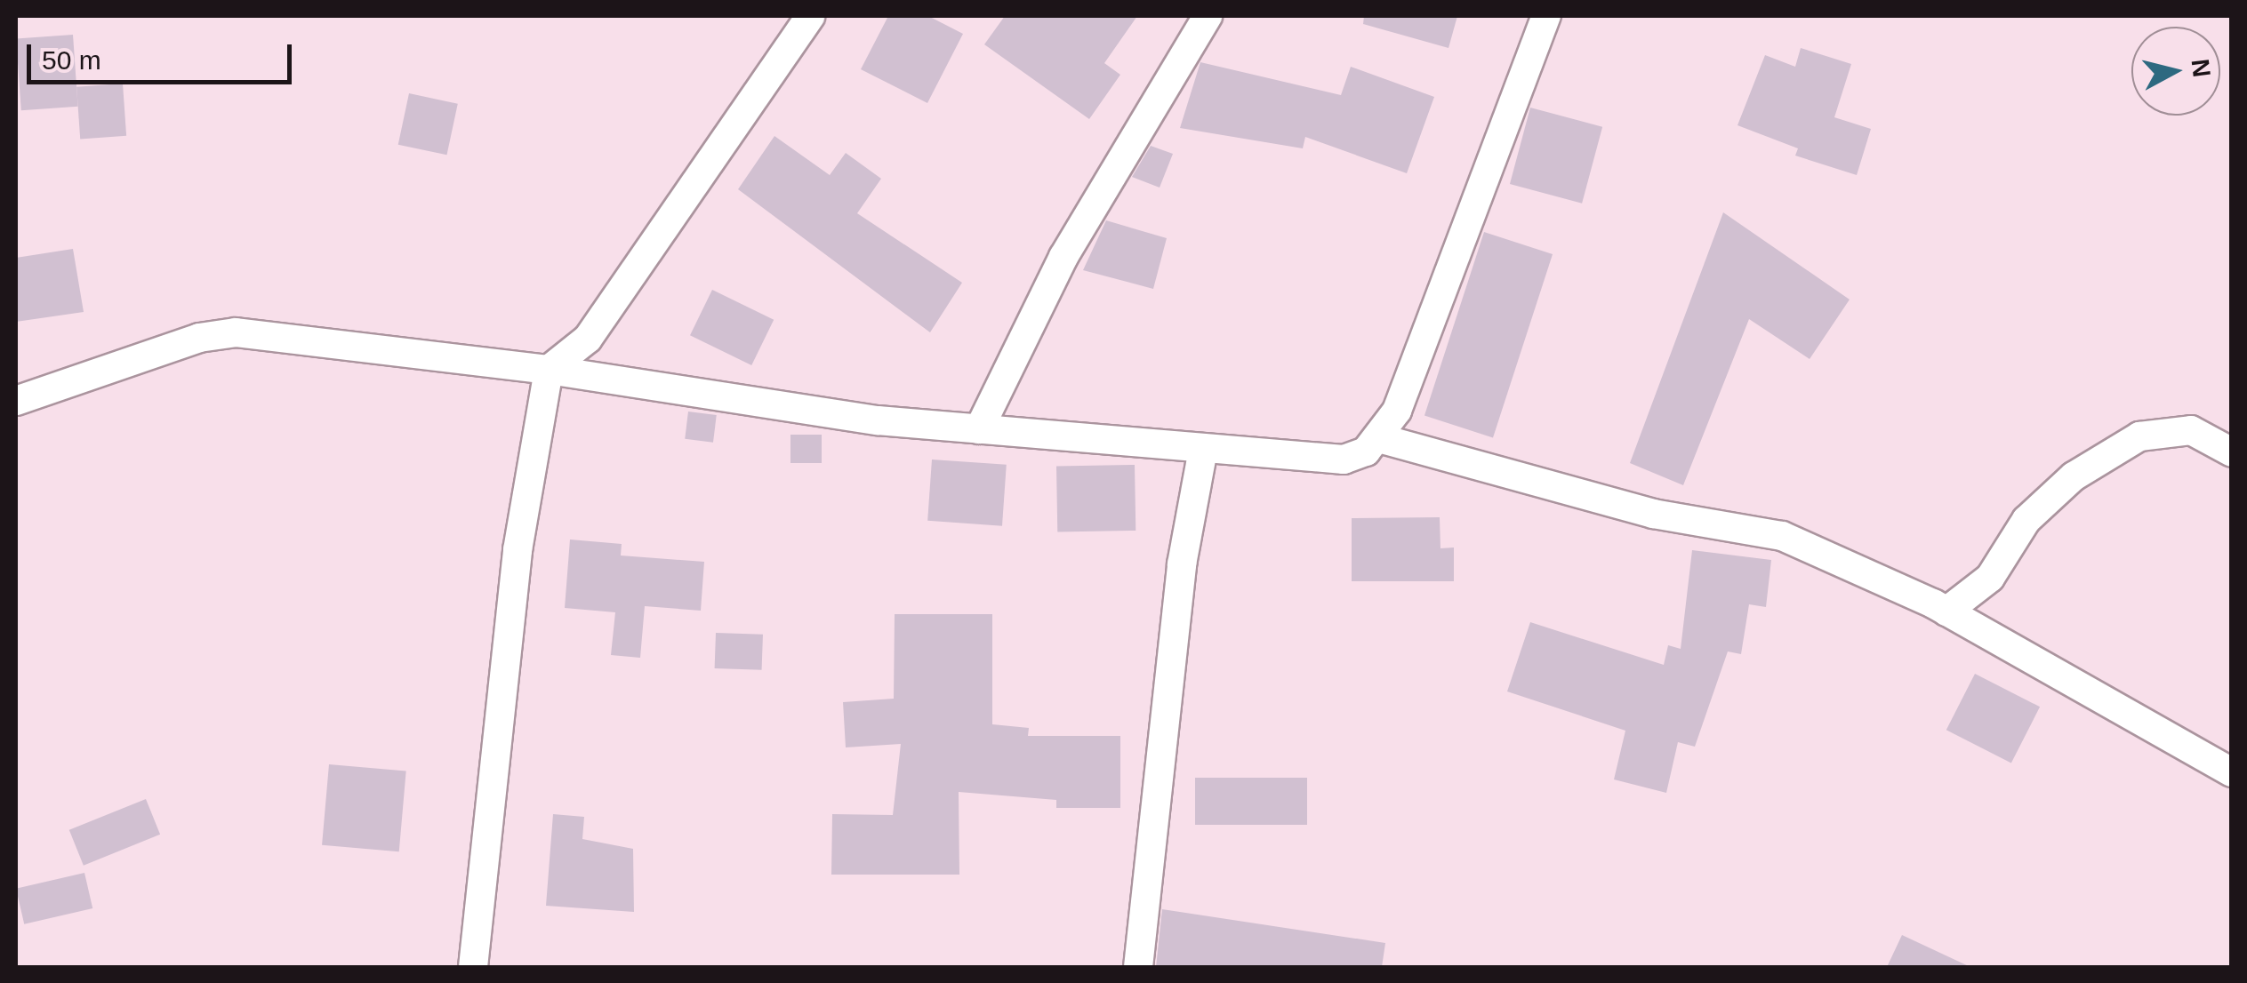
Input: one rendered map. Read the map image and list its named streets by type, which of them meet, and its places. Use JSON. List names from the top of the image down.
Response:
{
  "scale_bar": "50 m",
  "north": "right"
}
